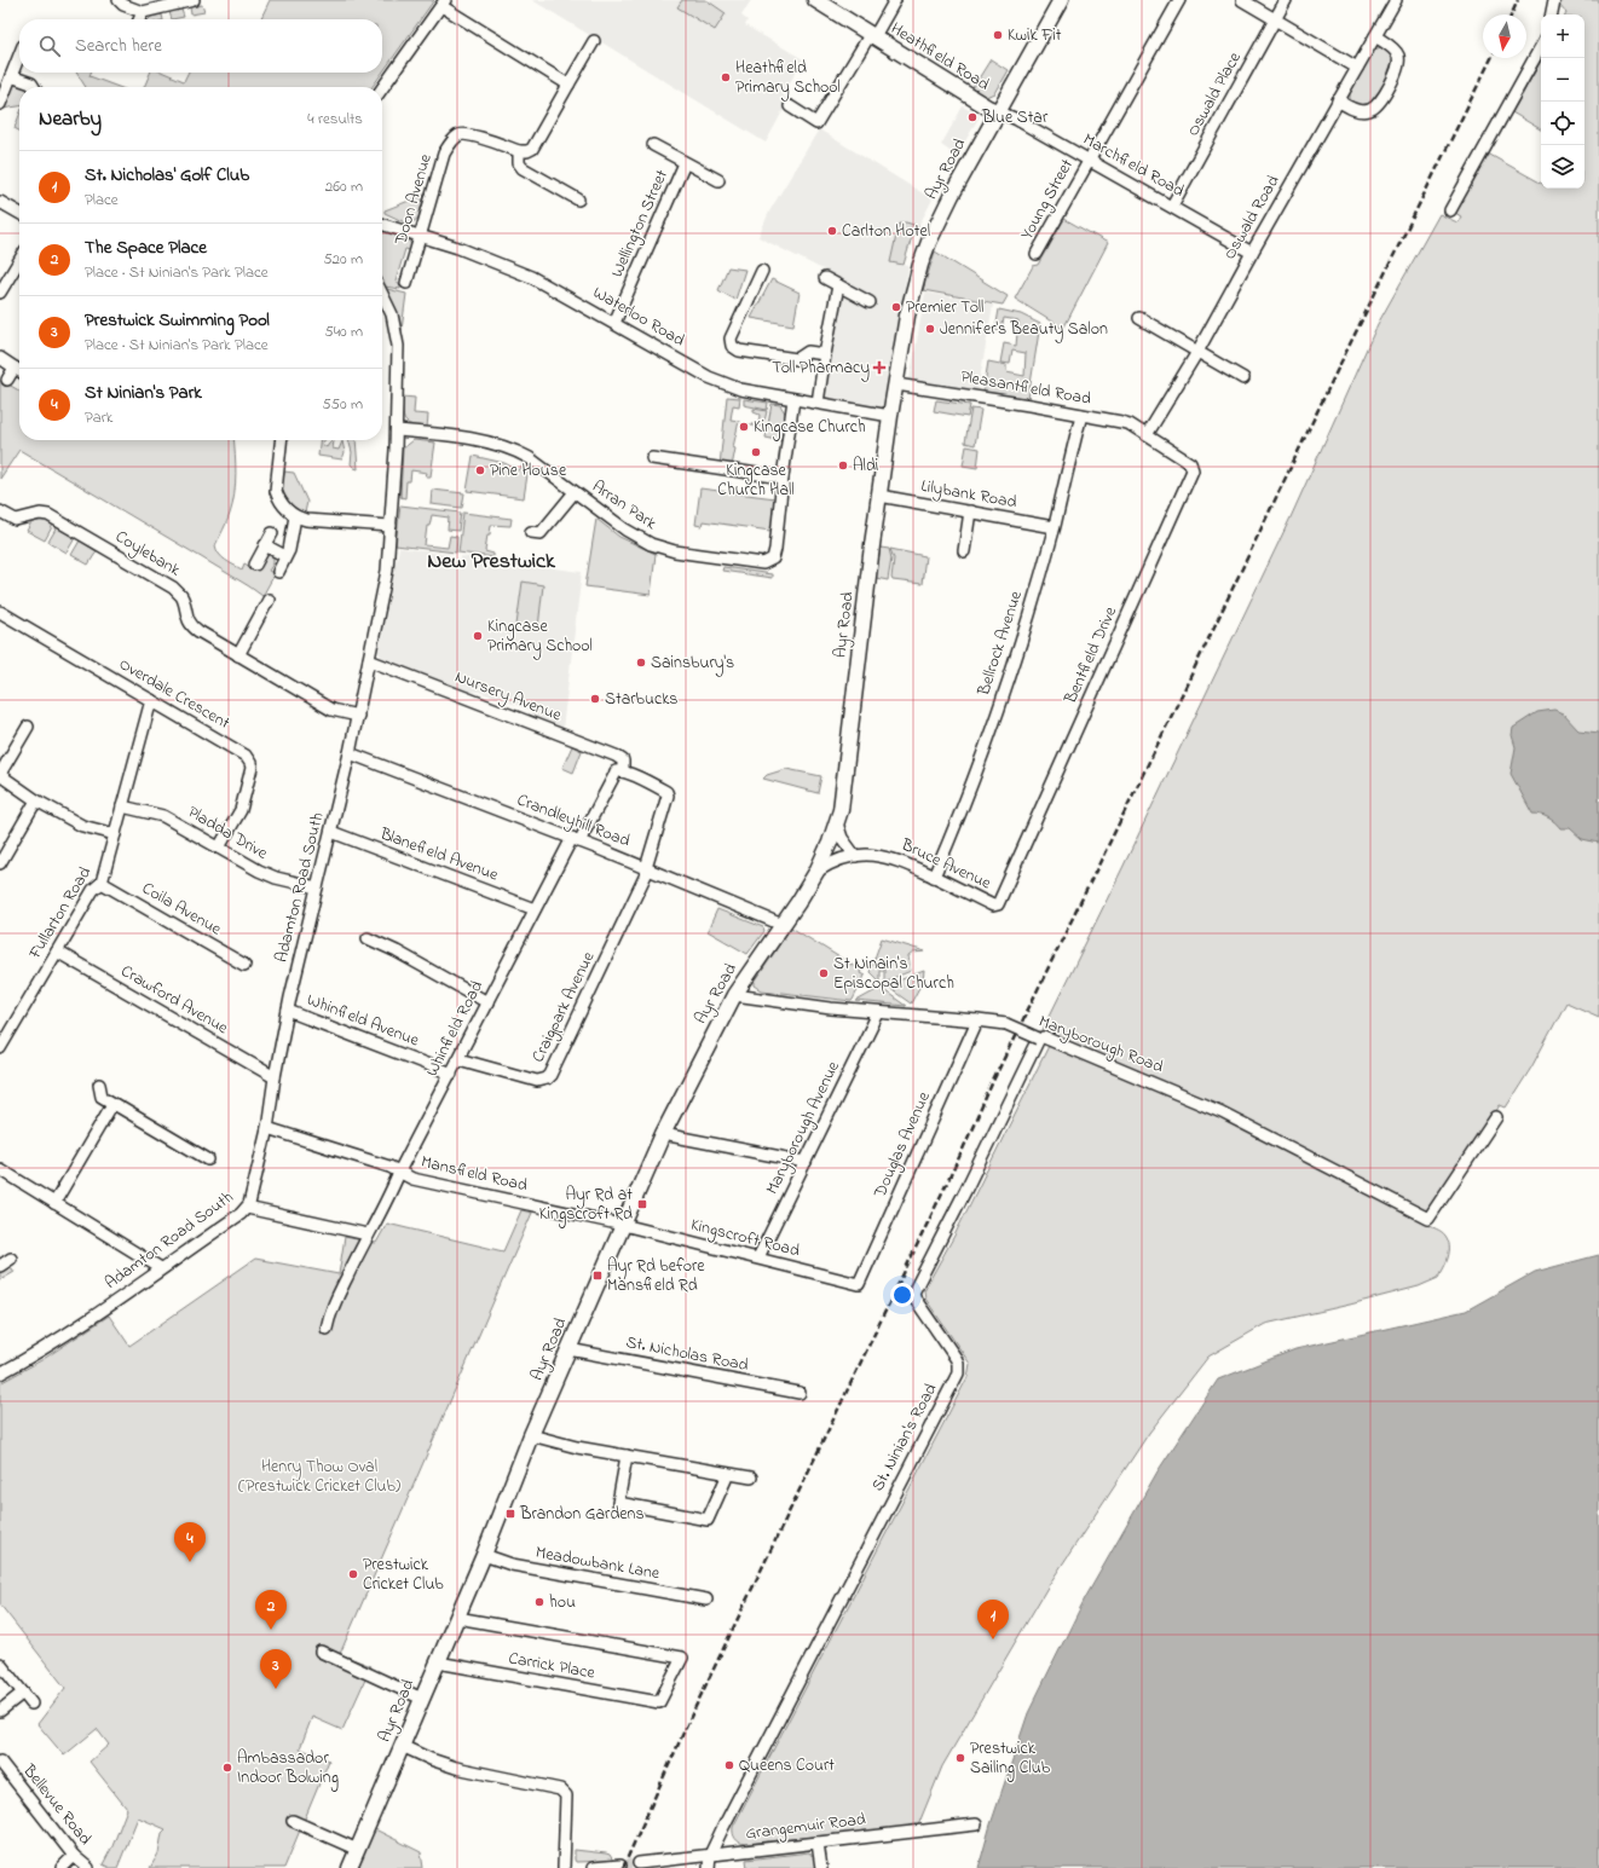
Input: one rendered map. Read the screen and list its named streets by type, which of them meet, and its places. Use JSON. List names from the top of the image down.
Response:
{
  "streets": {
    "main road": ["Heathfield Road", "Ayr Road"],
    "street": [
      "Oswald Place",
      "Marchfield Road",
      "Doon Avenue",
      "Young Street",
      "Oswald Road",
      "Wellington Street",
      "Waterloo Road",
      "Pleasantfield Road",
      "Lilybank Road",
      "Arran Park",
      "Coylebank",
      "Bellrock Avenue",
      "Bentfield Drive",
      "Overdale Crescent",
      "Nursery Avenue",
      "Crandleyhill Road",
      "Pladda Drive",
      "Blanefield Avenue",
      "Bruce Avenue",
      "Adamton Road South",
      "Coila Avenue",
      "Fullarton Road",
      "Crawford Avenue",
      "Craigpark Avenue",
      "Whinfield Avenue",
      "Whinfield Road",
      "Maryborough Road",
      "Maryborough Avenue",
      "Douglas Avenue",
      "Mansfield Road",
      "Kingscroft Road",
      "St. Nicholas Road",
      "St. Ninian's Road",
      "Meadowbank Lane",
      "Carrick Place",
      "Bellevue Road",
      "Grangemuir Road"
    ]
  },
  "crossings": [
    ["Heathfield Road", "Marchfield Road"],
    ["Heathfield Road", "Ayr Road"],
    ["Oswald Place", "Marchfield Road"],
    ["Marchfield Road", "Ayr Road"],
    ["Marchfield Road", "Young Street"],
    ["Marchfield Road", "Oswald Road"],
    ["Ayr Road", "Waterloo Road"],
    ["Ayr Road", "Pleasantfield Road"],
    ["Ayr Road", "Lilybank Road"],
    ["Ayr Road", "Crandleyhill Road"],
    ["Ayr Road", "Bruce Avenue"],
    ["Ayr Road", "Maryborough Road"],
    ["Ayr Road", "Mansfield Road"],
    ["Ayr Road", "Kingscroft Road"],
    ["Ayr Road", "St. Nicholas Road"],
    ["Ayr Road", "Meadowbank Lane"],
    ["Ayr Road", "Carrick Place"],
    ["Doon Avenue", "Waterloo Road"],
    ["Oswald Road", "Pleasantfield Road"],
    ["Oswald Road", "Bentfield Drive"],
    ["Wellington Street", "Waterloo Road"],
    ["Waterloo Road", "Arran Park"],
    ["Pleasantfield Road", "Bellrock Avenue"],
    ["Pleasantfield Road", "Bentfield Drive"],
    ["Lilybank Road", "Bellrock Avenue"],
    ["Arran Park", "Adamton Road South"],
    ["Coylebank", "Adamton Road South"],
    ["Bellrock Avenue", "Bruce Avenue"],
    ["Bentfield Drive", "Bruce Avenue"],
    ["Overdale Crescent", "Pladda Drive"],
    ["Overdale Crescent", "Fullarton Road"],
    ["Nursery Avenue", "Adamton Road South"],
    ["Nursery Avenue", "Whinfield Road"],
    ["Crandleyhill Road", "Adamton Road South"],
    ["Crandleyhill Road", "Craigpark Avenue"],
    ["Crandleyhill Road", "Whinfield Road"],
    ["Pladda Drive", "Adamton Road South"],
    ["Pladda Drive", "Fullarton Road"],
    ["Blanefield Avenue", "Adamton Road South"],
    ["Blanefield Avenue", "Whinfield Road"],
    ["Adamton Road South", "Crawford Avenue"],
    ["Adamton Road South", "Whinfield Avenue"],
    ["Adamton Road South", "Mansfield Road"],
    ["Coila Avenue", "Fullarton Road"],
    ["Fullarton Road", "Crawford Avenue"],
    ["Craigpark Avenue", "Whinfield Road"],
    ["Whinfield Avenue", "Whinfield Road"],
    ["Whinfield Road", "Mansfield Road"],
    ["Maryborough Road", "Maryborough Avenue"],
    ["Maryborough Road", "Douglas Avenue"],
    ["Maryborough Road", "St. Ninian's Road"],
    ["Maryborough Avenue", "Kingscroft Road"],
    ["Douglas Avenue", "Kingscroft Road"],
    ["Mansfield Road", "Kingscroft Road"],
    ["St. Ninian's Road", "Grangemuir Road"]
  ],
  "districts": ["New Prestwick"],
  "parks": ["Henry Thow Oval (Prestwick Cricket Club)"],
  "places": {
    "other": [
      "Kwik Fit",
      "Heathfield Primary School",
      "Blue Star",
      "Carlton Hotel",
      "Premier Toll",
      "Jennifer's Beauty Salon",
      "Kingcase Church",
      "Kingcase Church Hall",
      "Aldi",
      "Pine House",
      "Kingcase Primary School",
      "Sainsbury's",
      "Starbucks",
      "St Ninain's Episcopal Church",
      "Prestwick Cricket Club",
      "hou",
      "Prestwick Sailing Club",
      "Queens Court",
      "Ambassador Indoor Bolwing"
    ],
    "health": ["Toll Pharmacy"],
    "transit": ["Ayr Rd at Kingscroft Rd", "Ayr Rd before Mansfield Rd", "Brandon Gardens"]
  },
  "north": "bottom",
  "page": {
    "map_buttons": ["+", "−"],
    "search": "Search here",
    "heading": ["Nearby", "4 results"],
    "list": [
      {
        "mark": "1",
        "name": "St. Nicholas' Golf Club",
        "note": "Place",
        "value": "260 m"
      },
      {
        "mark": "2",
        "name": "The Space Place",
        "note": "Place · St Ninian's Park Place",
        "value": "520 m"
      },
      {
        "mark": "3",
        "name": "Prestwick Swimming Pool",
        "note": "Place · St Ninian's Park Place",
        "value": "540 m"
      },
      {
        "mark": "4",
        "name": "St Ninian's Park",
        "note": "Park",
        "value": "550 m"
      }
    ],
    "pins": [
      "4",
      "2",
      "1",
      "3"
    ]
  }
}
